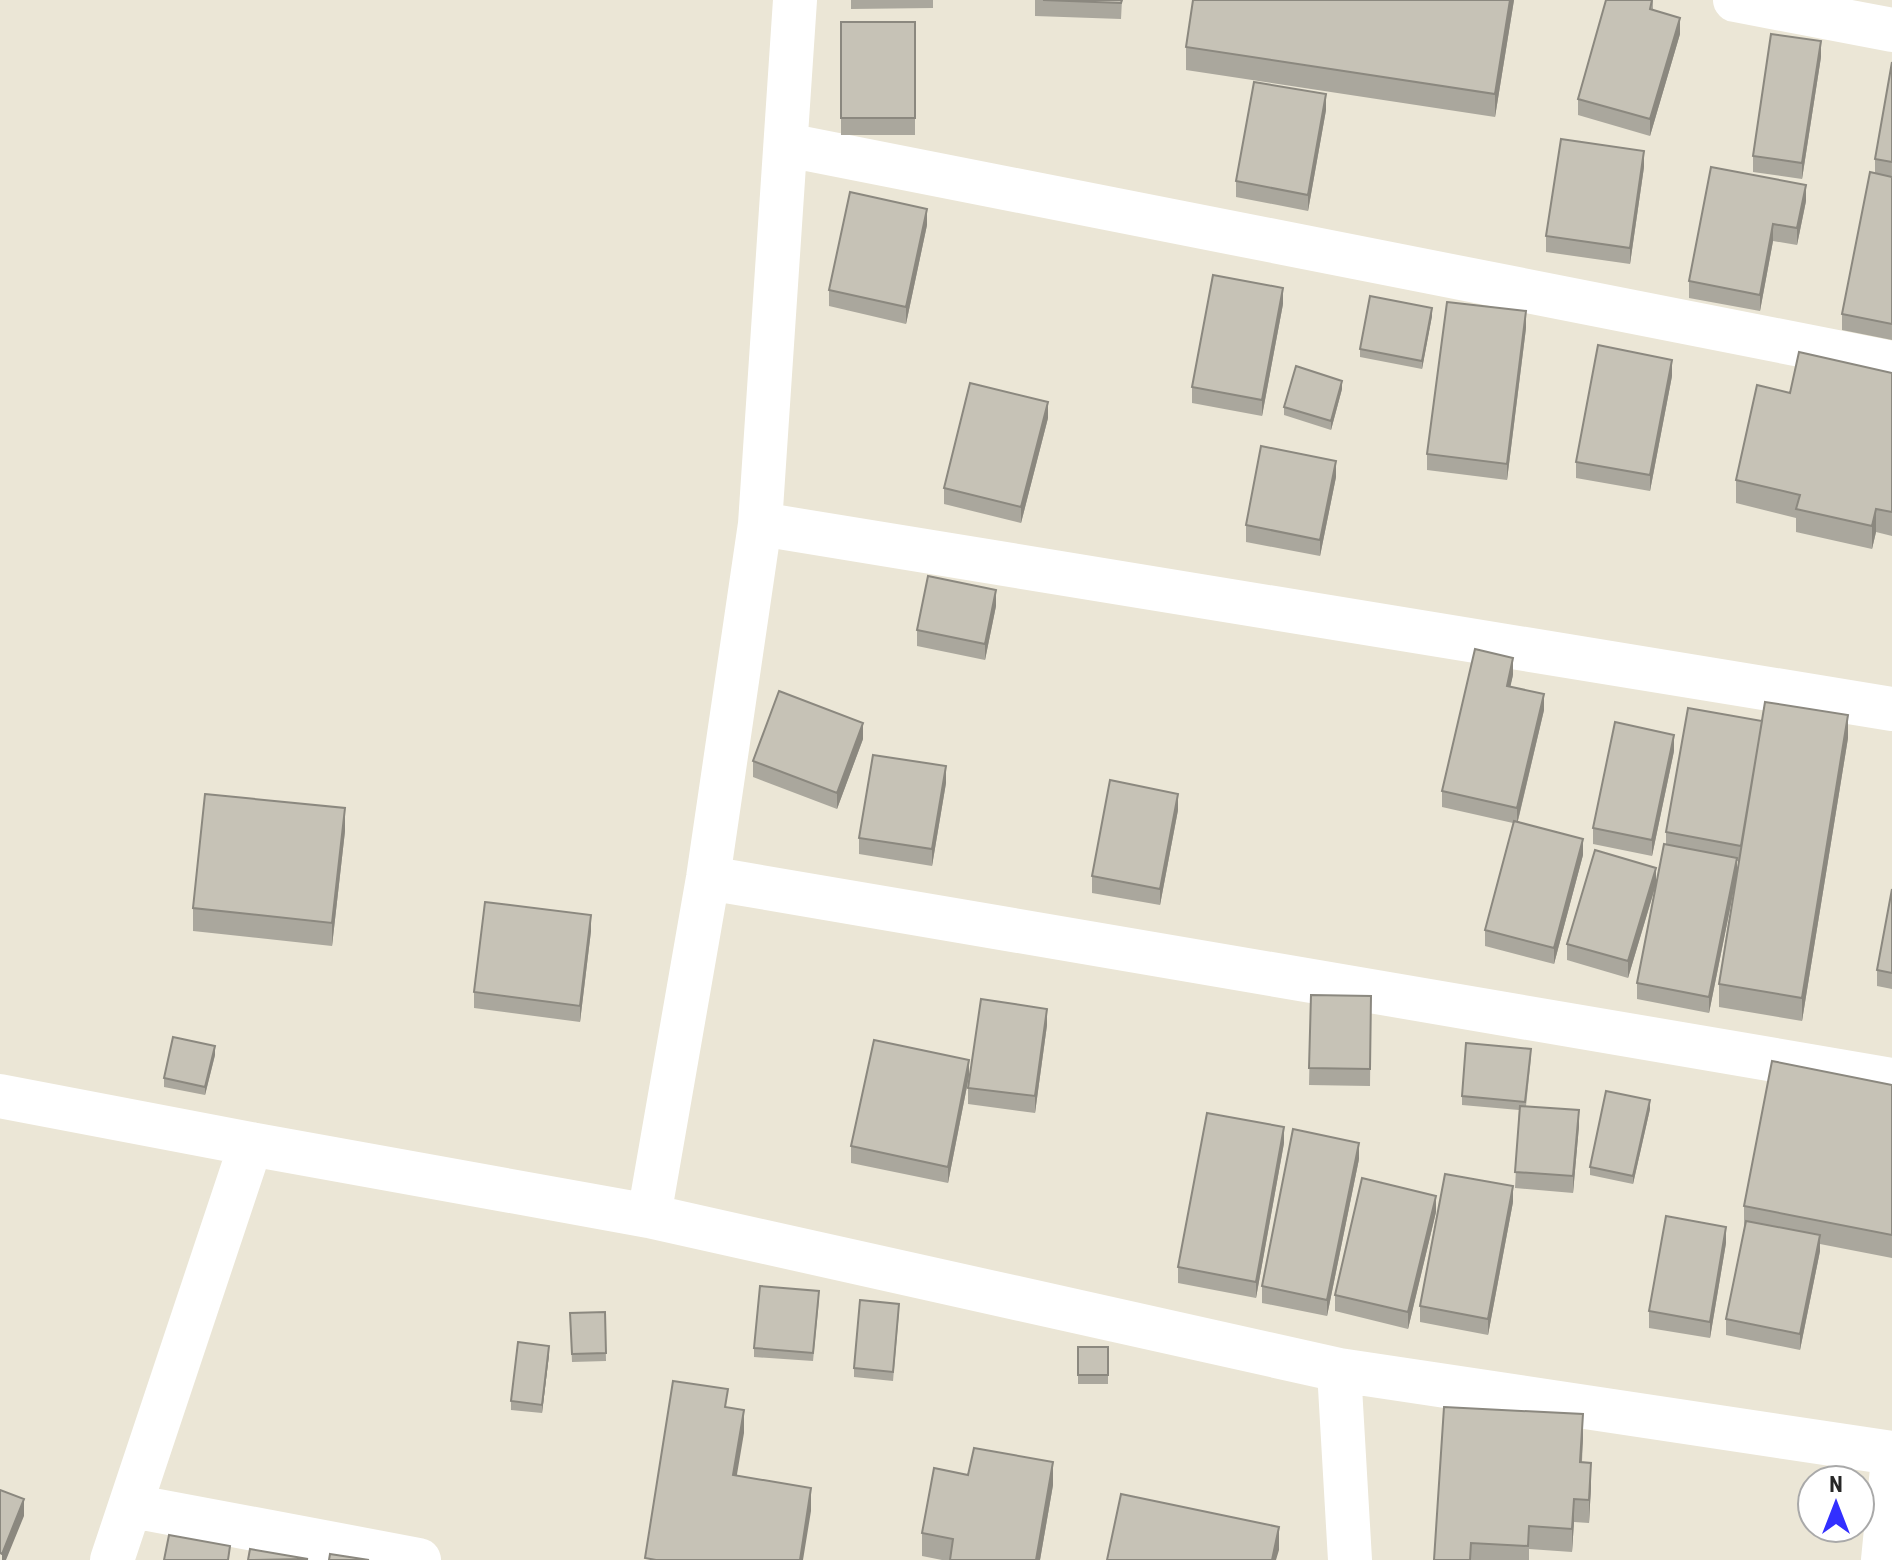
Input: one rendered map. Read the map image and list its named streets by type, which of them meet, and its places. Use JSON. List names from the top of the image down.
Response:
{
  "north": "top"
}
